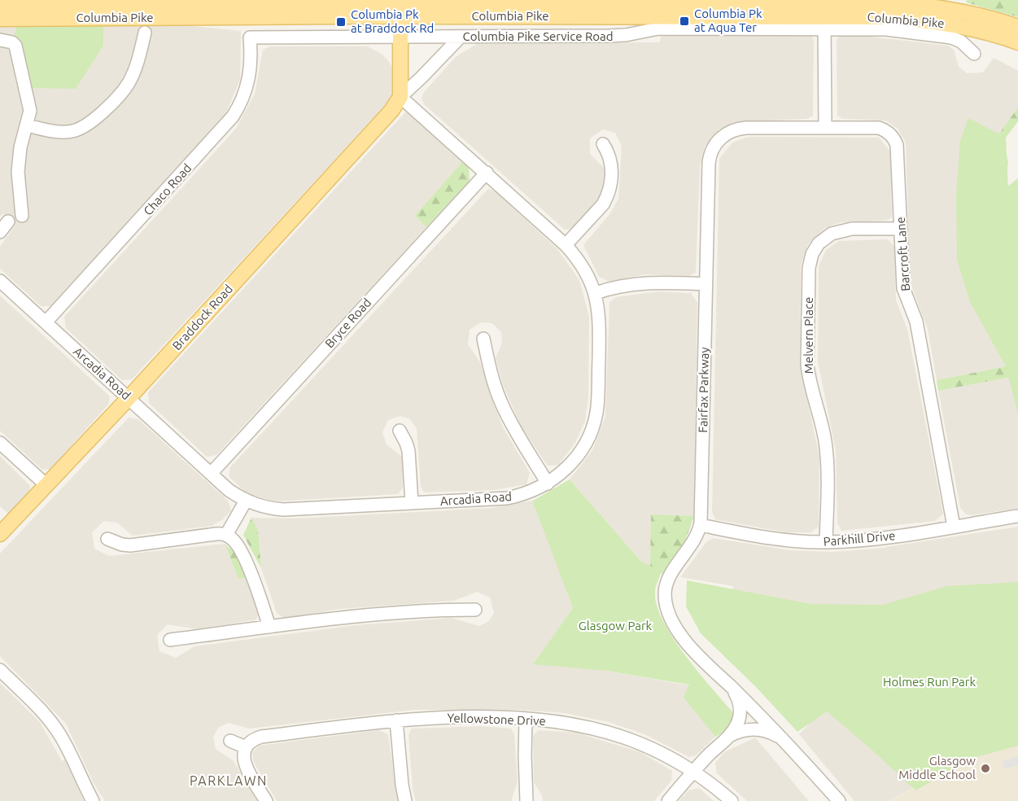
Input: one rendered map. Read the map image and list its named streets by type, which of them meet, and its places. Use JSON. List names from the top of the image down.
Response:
{
  "streets": {
    "main road": ["Columbia Pike", "Braddock Road"],
    "street": [
      "Columbia Pike Service Road",
      "Chaco Road",
      "Barcroft Lane",
      "Bryce Road",
      "Melvern Place",
      "Arcadia Road",
      "Fairfax Parkway",
      "Parkhill Drive",
      "Yellowstone Drive"
    ]
  },
  "crossings": [
    ["Columbia Pike", "Columbia Pike Service Road"],
    ["Columbia Pike Service Road", "Chaco Road"],
    ["Columbia Pike Service Road", "Braddock Road"],
    ["Chaco Road", "Arcadia Road"],
    ["Barcroft Lane", "Melvern Place"],
    ["Barcroft Lane", "Fairfax Parkway"],
    ["Barcroft Lane", "Parkhill Drive"],
    ["Braddock Road", "Arcadia Road"],
    ["Bryce Road", "Arcadia Road"],
    ["Melvern Place", "Parkhill Drive"],
    ["Fairfax Parkway", "Parkhill Drive"]
  ],
  "districts": ["PARKLAWN"],
  "parks": ["Glasgow Park", "Holmes Run Park"],
  "places": {
    "transit": ["Columbia Pk at Aqua Ter", "Columbia Pk at Braddock Rd"],
    "other": ["Glasgow Middle School"]
  }
}
